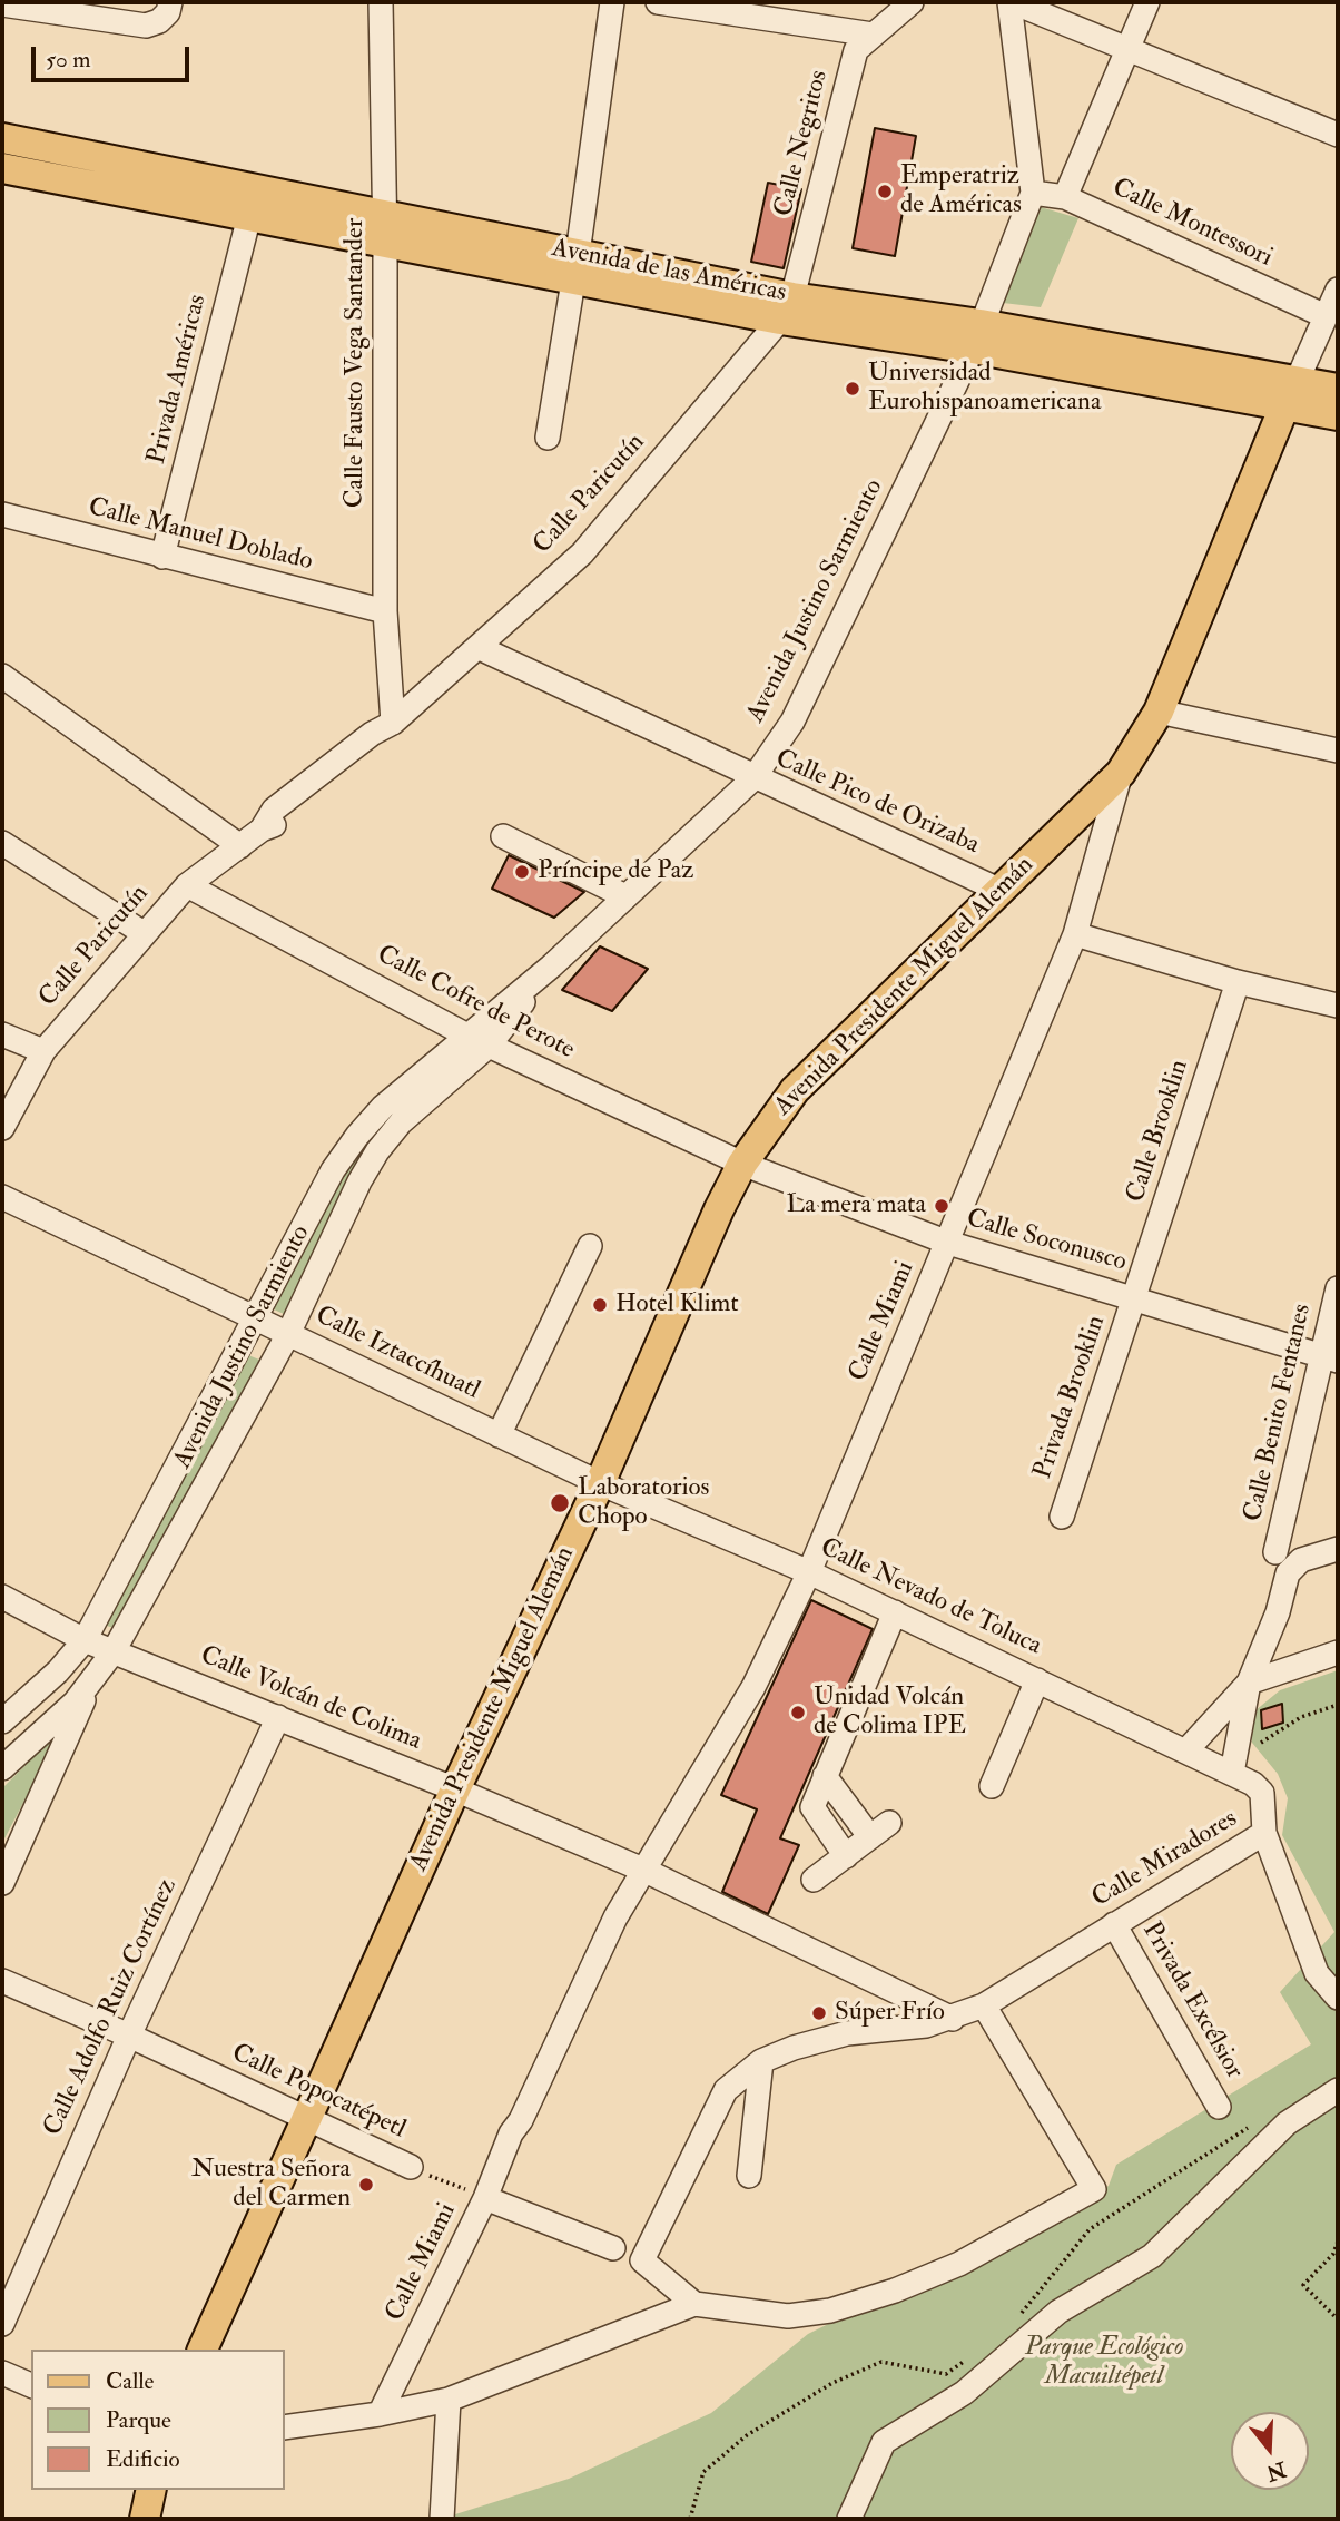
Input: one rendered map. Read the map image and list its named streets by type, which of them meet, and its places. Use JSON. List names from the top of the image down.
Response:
{
  "streets": {
    "main road": ["Avenida de las Américas", "Avenida Presidente Miguel Alemán"],
    "street": [
      "Calle Negritos",
      "Calle Montessori",
      "Calle Fausto Vega Santander",
      "Privada Américas",
      "Calle Paricutín",
      "Calle Manuel Doblado",
      "Avenida Justino Sarmiento",
      "Calle Pico de Orizaba",
      "Calle Cofre de Perote",
      "Calle Brooklin",
      "Calle Soconusco",
      "Calle Miami",
      "Calle Iztaccíhuatl",
      "Privada Brooklin",
      "Calle Benito Fentanes",
      "Calle Nevado de Toluca",
      "Calle Volcán de Colima",
      "Calle Miradores",
      "Privada Excélsior",
      "Calle Adolfo Ruiz Cortínez",
      "Calle Popocatépetl"
    ]
  },
  "crossings": [
    ["Calle Negritos", "Avenida de las Américas"],
    ["Calle Negritos", "Calle Paricutín"],
    ["Calle Montessori", "Avenida Justino Sarmiento"],
    ["Avenida de las Américas", "Calle Fausto Vega Santander"],
    ["Avenida de las Américas", "Privada Américas"],
    ["Avenida de las Américas", "Calle Paricutín"],
    ["Avenida de las Américas", "Avenida Justino Sarmiento"],
    ["Avenida de las Américas", "Avenida Presidente Miguel Alemán"],
    ["Calle Fausto Vega Santander", "Calle Paricutín"],
    ["Calle Fausto Vega Santander", "Calle Manuel Doblado"],
    ["Privada Américas", "Calle Manuel Doblado"],
    ["Calle Paricutín", "Calle Pico de Orizaba"],
    ["Calle Paricutín", "Calle Cofre de Perote"],
    ["Avenida Justino Sarmiento", "Calle Pico de Orizaba"],
    ["Avenida Justino Sarmiento", "Calle Cofre de Perote"],
    ["Avenida Justino Sarmiento", "Calle Iztaccíhuatl"],
    ["Avenida Justino Sarmiento", "Calle Volcán de Colima"],
    ["Calle Pico de Orizaba", "Avenida Presidente Miguel Alemán"],
    ["Avenida Presidente Miguel Alemán", "Calle Cofre de Perote"],
    ["Avenida Presidente Miguel Alemán", "Calle Soconusco"],
    ["Avenida Presidente Miguel Alemán", "Calle Miami"],
    ["Avenida Presidente Miguel Alemán", "Calle Iztaccíhuatl"],
    ["Avenida Presidente Miguel Alemán", "Calle Nevado de Toluca"],
    ["Avenida Presidente Miguel Alemán", "Calle Volcán de Colima"],
    ["Avenida Presidente Miguel Alemán", "Calle Popocatépetl"],
    ["Calle Cofre de Perote", "Calle Soconusco"],
    ["Calle Brooklin", "Calle Soconusco"],
    ["Calle Brooklin", "Privada Brooklin"],
    ["Calle Soconusco", "Calle Miami"],
    ["Calle Soconusco", "Privada Brooklin"],
    ["Calle Soconusco", "Calle Benito Fentanes"],
    ["Calle Miami", "Calle Nevado de Toluca"],
    ["Calle Miami", "Calle Volcán de Colima"],
    ["Calle Miami", "Calle Popocatépetl"],
    ["Calle Iztaccíhuatl", "Calle Nevado de Toluca"],
    ["Calle Nevado de Toluca", "Calle Miradores"],
    ["Calle Volcán de Colima", "Calle Miradores"],
    ["Calle Volcán de Colima", "Calle Adolfo Ruiz Cortínez"],
    ["Calle Miradores", "Privada Excélsior"],
    ["Calle Adolfo Ruiz Cortínez", "Calle Popocatépetl"]
  ],
  "parks": ["Parque Ecológico Macuiltépetl"],
  "places": [
    "Emperatriz de Américas",
    "Universidad Eurohispanoamericana",
    "Príncipe de Paz",
    "La mera mata",
    "Hotel Klimt",
    "Laboratorios Chopo",
    "Unidad Volcán de Colima IPE",
    "Súper Frío",
    "Nuestra Señora del Carmen"
  ],
  "legend": ["Calle", "Parque", "Edificio"],
  "scale_bar": "50 m",
  "north": "bottom"
}
